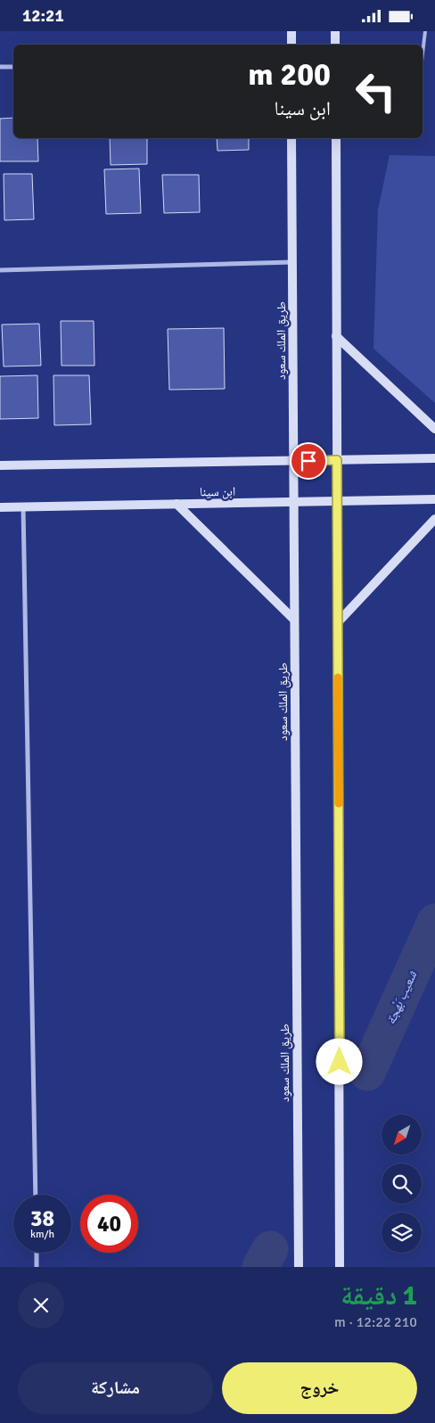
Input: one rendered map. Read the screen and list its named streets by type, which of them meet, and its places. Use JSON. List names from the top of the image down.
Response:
{
  "streets": {
    "street": ["طريق الملك سعود", "ابن سينا"]
  },
  "crossings": [
    ["طريق الملك سعود", "ابن سينا"]
  ],
  "water": ["شعيب بَهْجة"],
  "north": "bottom left",
  "page": {
    "status": "12:21",
    "turn": ["200 m", "ابن سينا"],
    "speed": "38 km/h",
    "limit": "40",
    "heading": ["1 دقيقة", "210 m · 12:22"],
    "buttons": ["خروج", "مشاركة"]
  }
}
